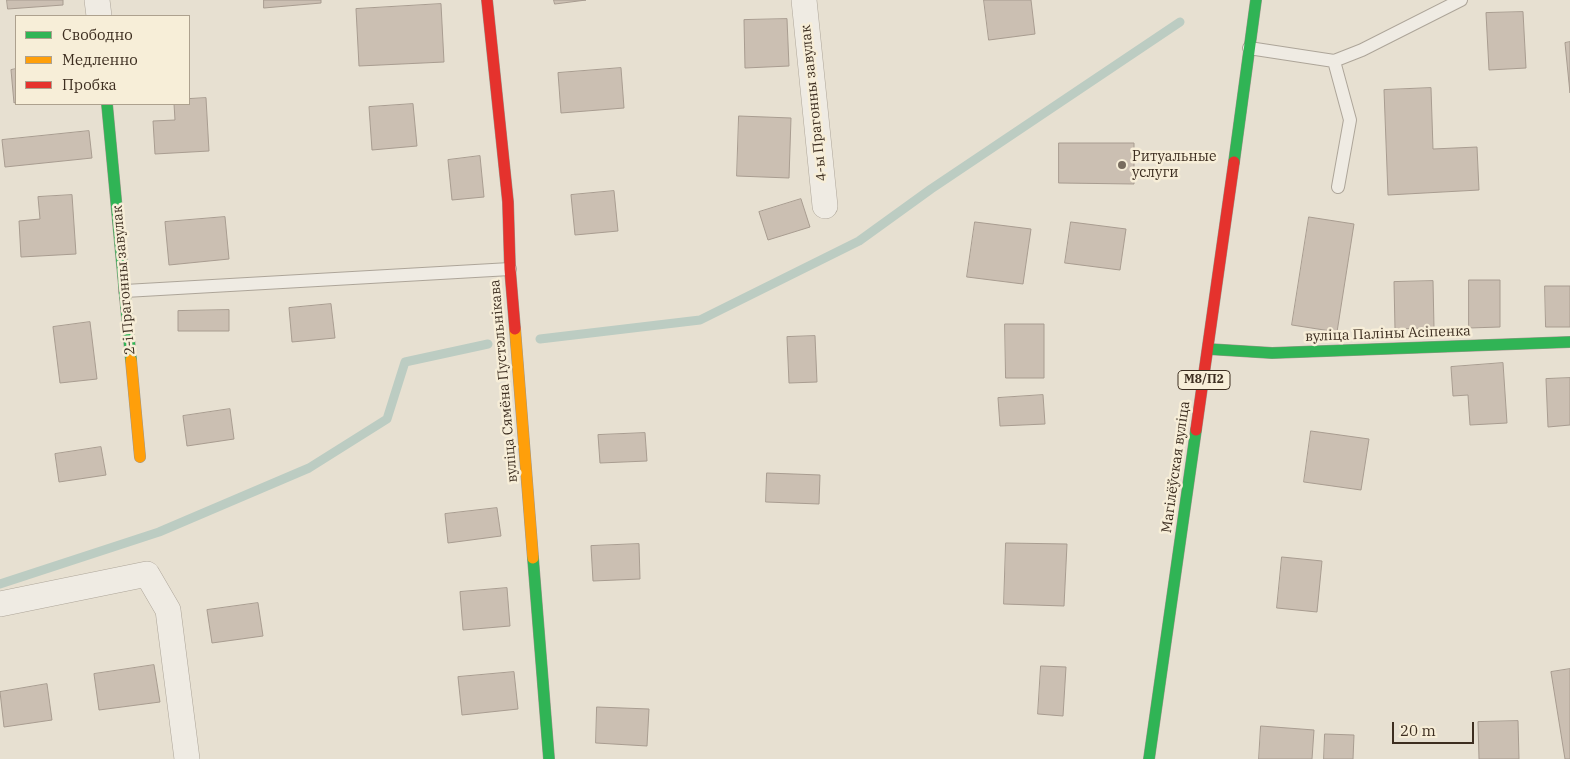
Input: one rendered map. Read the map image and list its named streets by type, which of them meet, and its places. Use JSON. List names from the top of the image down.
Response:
{
  "streets": {
    "street": [
      "4-ы Прагонны завулак",
      "2-і Прагонны завулак",
      "вуліца Паліны Асіпенка",
      "М8/П2",
      "вуліца Сямёна Пустэльнікава",
      "Магілёўская вуліца"
    ]
  },
  "crossings": [
    ["вуліца Паліны Асіпенка", "Магілёўская вуліца"]
  ],
  "places": ["Ритуальные услуги"],
  "legend": ["Свободно", "Медленно", "Пробка"],
  "scale_bar": "20 m"
}
